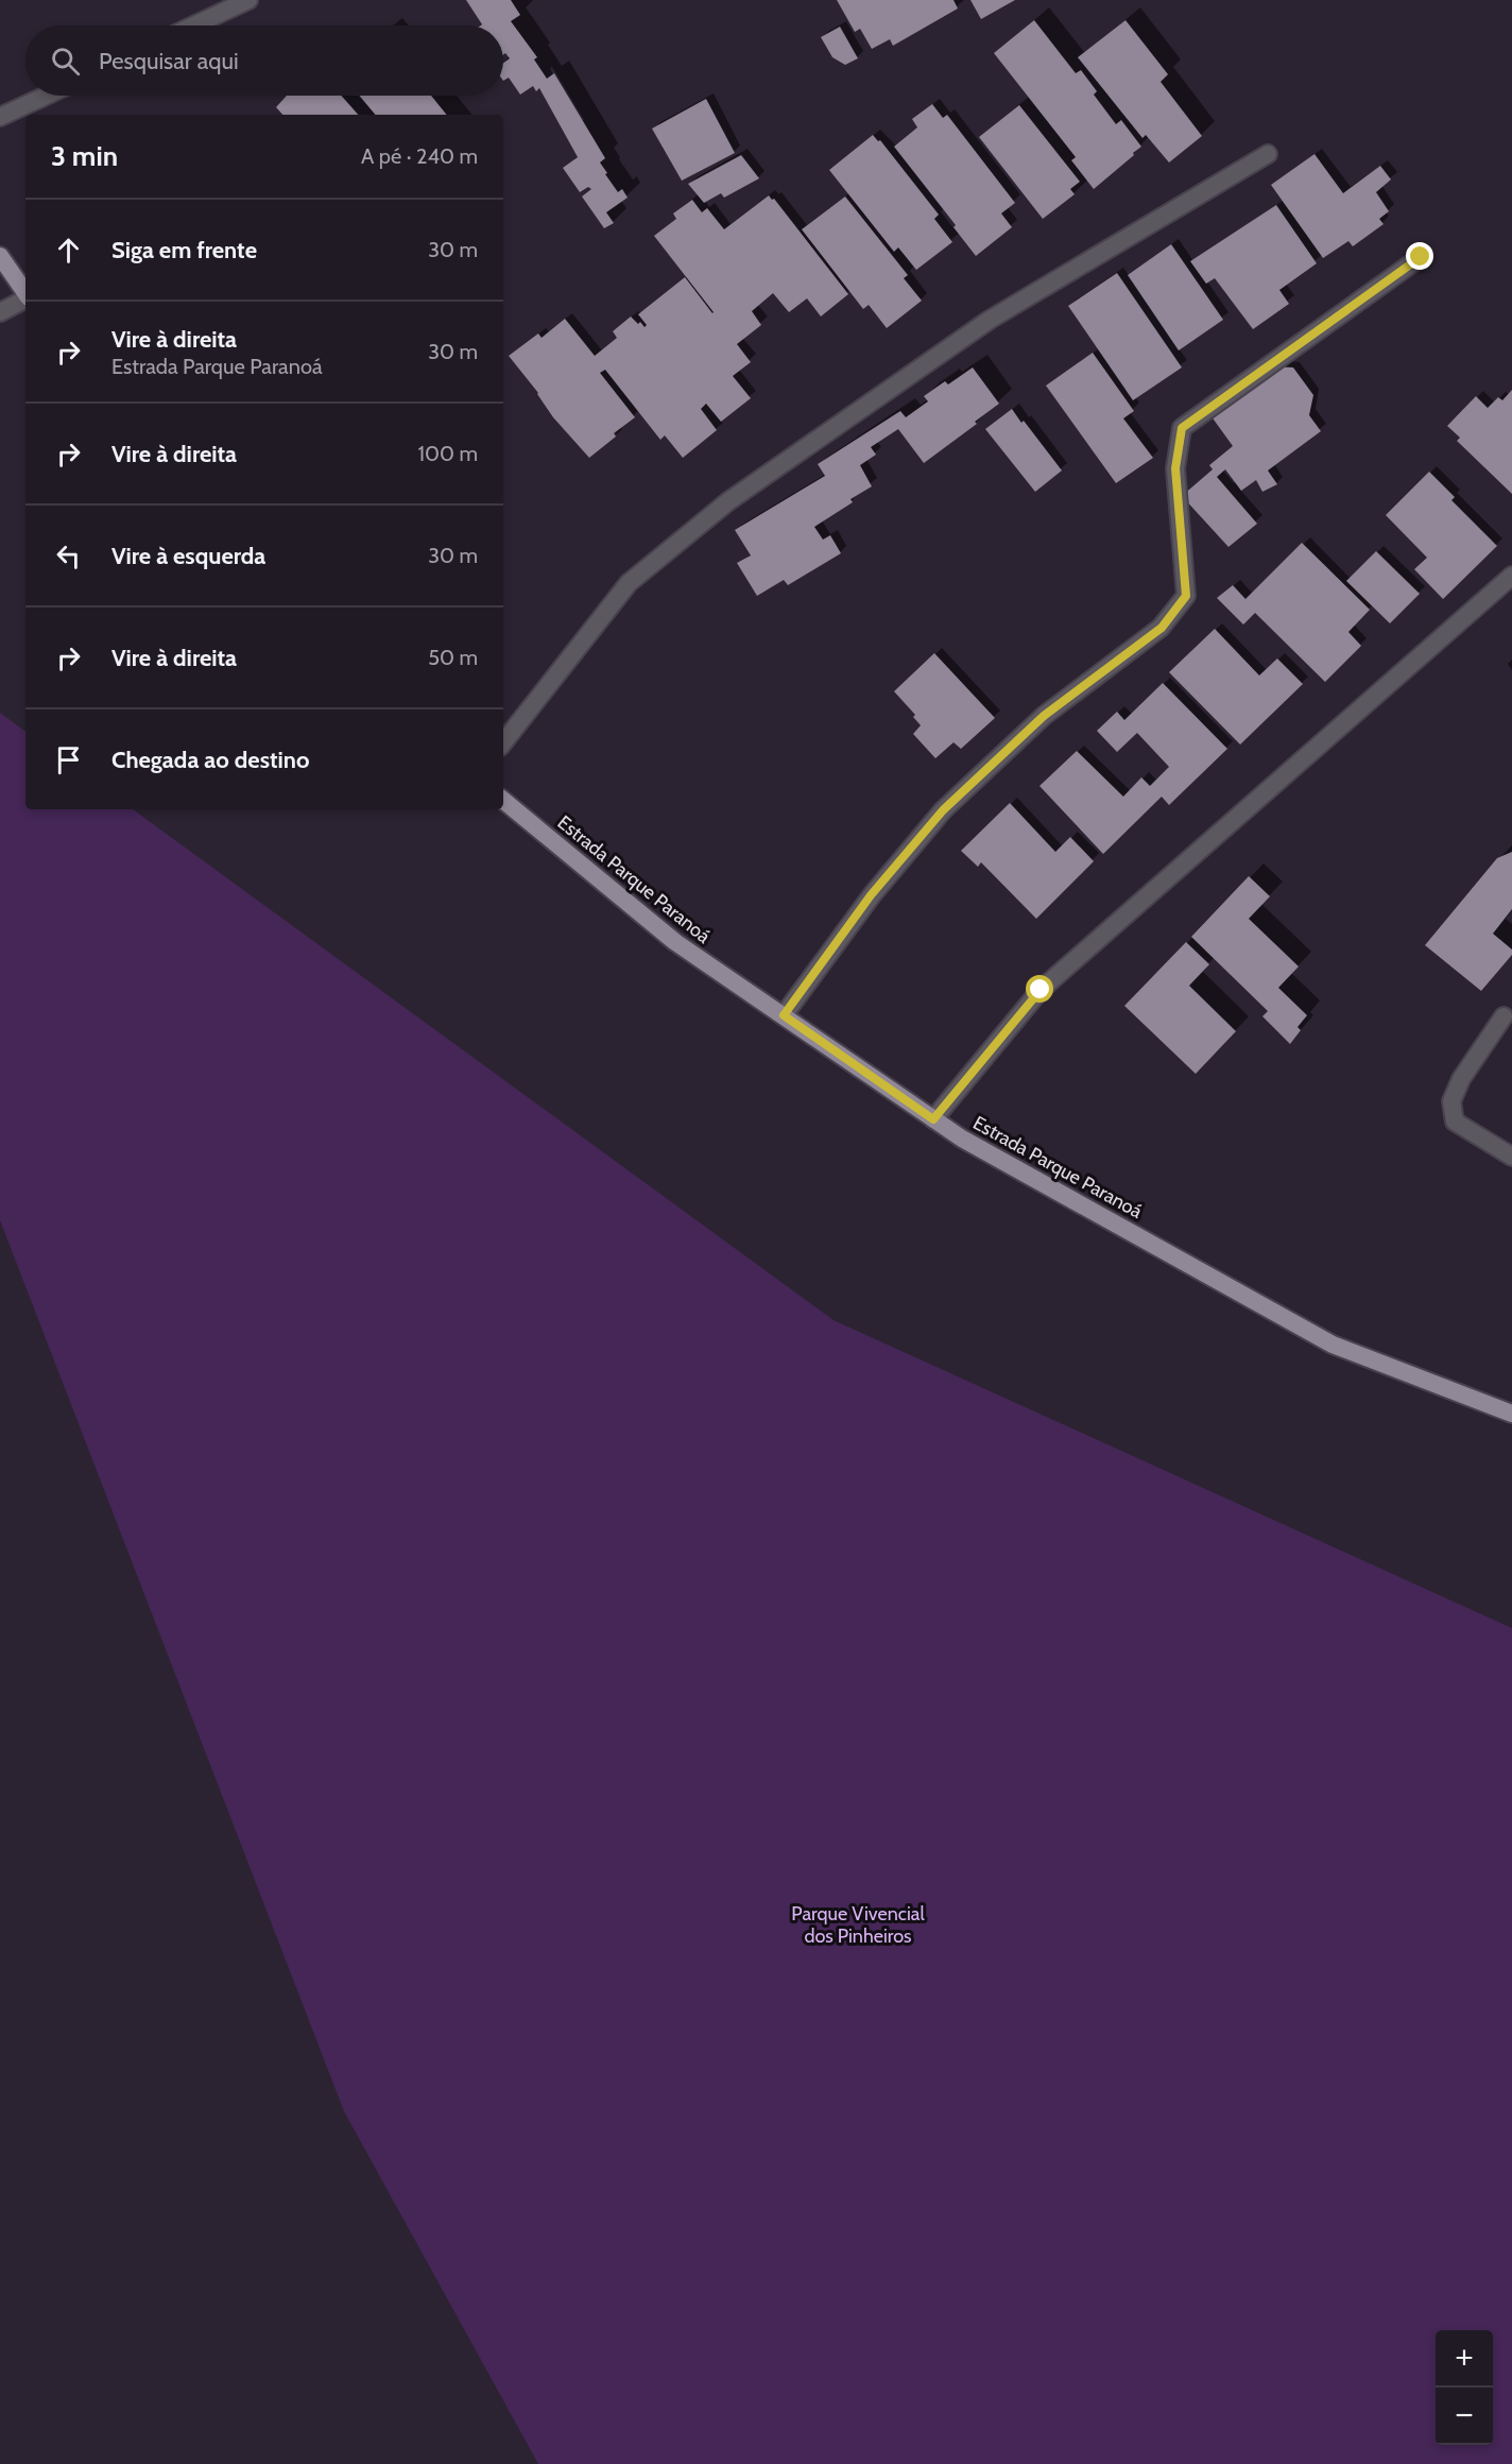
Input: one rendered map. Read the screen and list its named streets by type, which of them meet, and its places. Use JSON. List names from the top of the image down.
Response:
{
  "streets": {
    "main road": ["Estrada Parque Paranoá"]
  },
  "parks": ["Parque Vivencial dos Pinheiros"],
  "page": {
    "search": "Pesquisar aqui",
    "heading": ["3 min", "A pé · 240 m"],
    "list": [
      ["Siga em frente", "30 m"],
      ["Vire à direita", "Estrada Parque Paranoá", "30 m"],
      ["Vire à direita", "100 m"],
      ["Vire à esquerda", "30 m"],
      ["Vire à direita", "50 m"],
      "Chegada ao destino"
    ],
    "map_buttons": ["+", "−"]
  }
}
